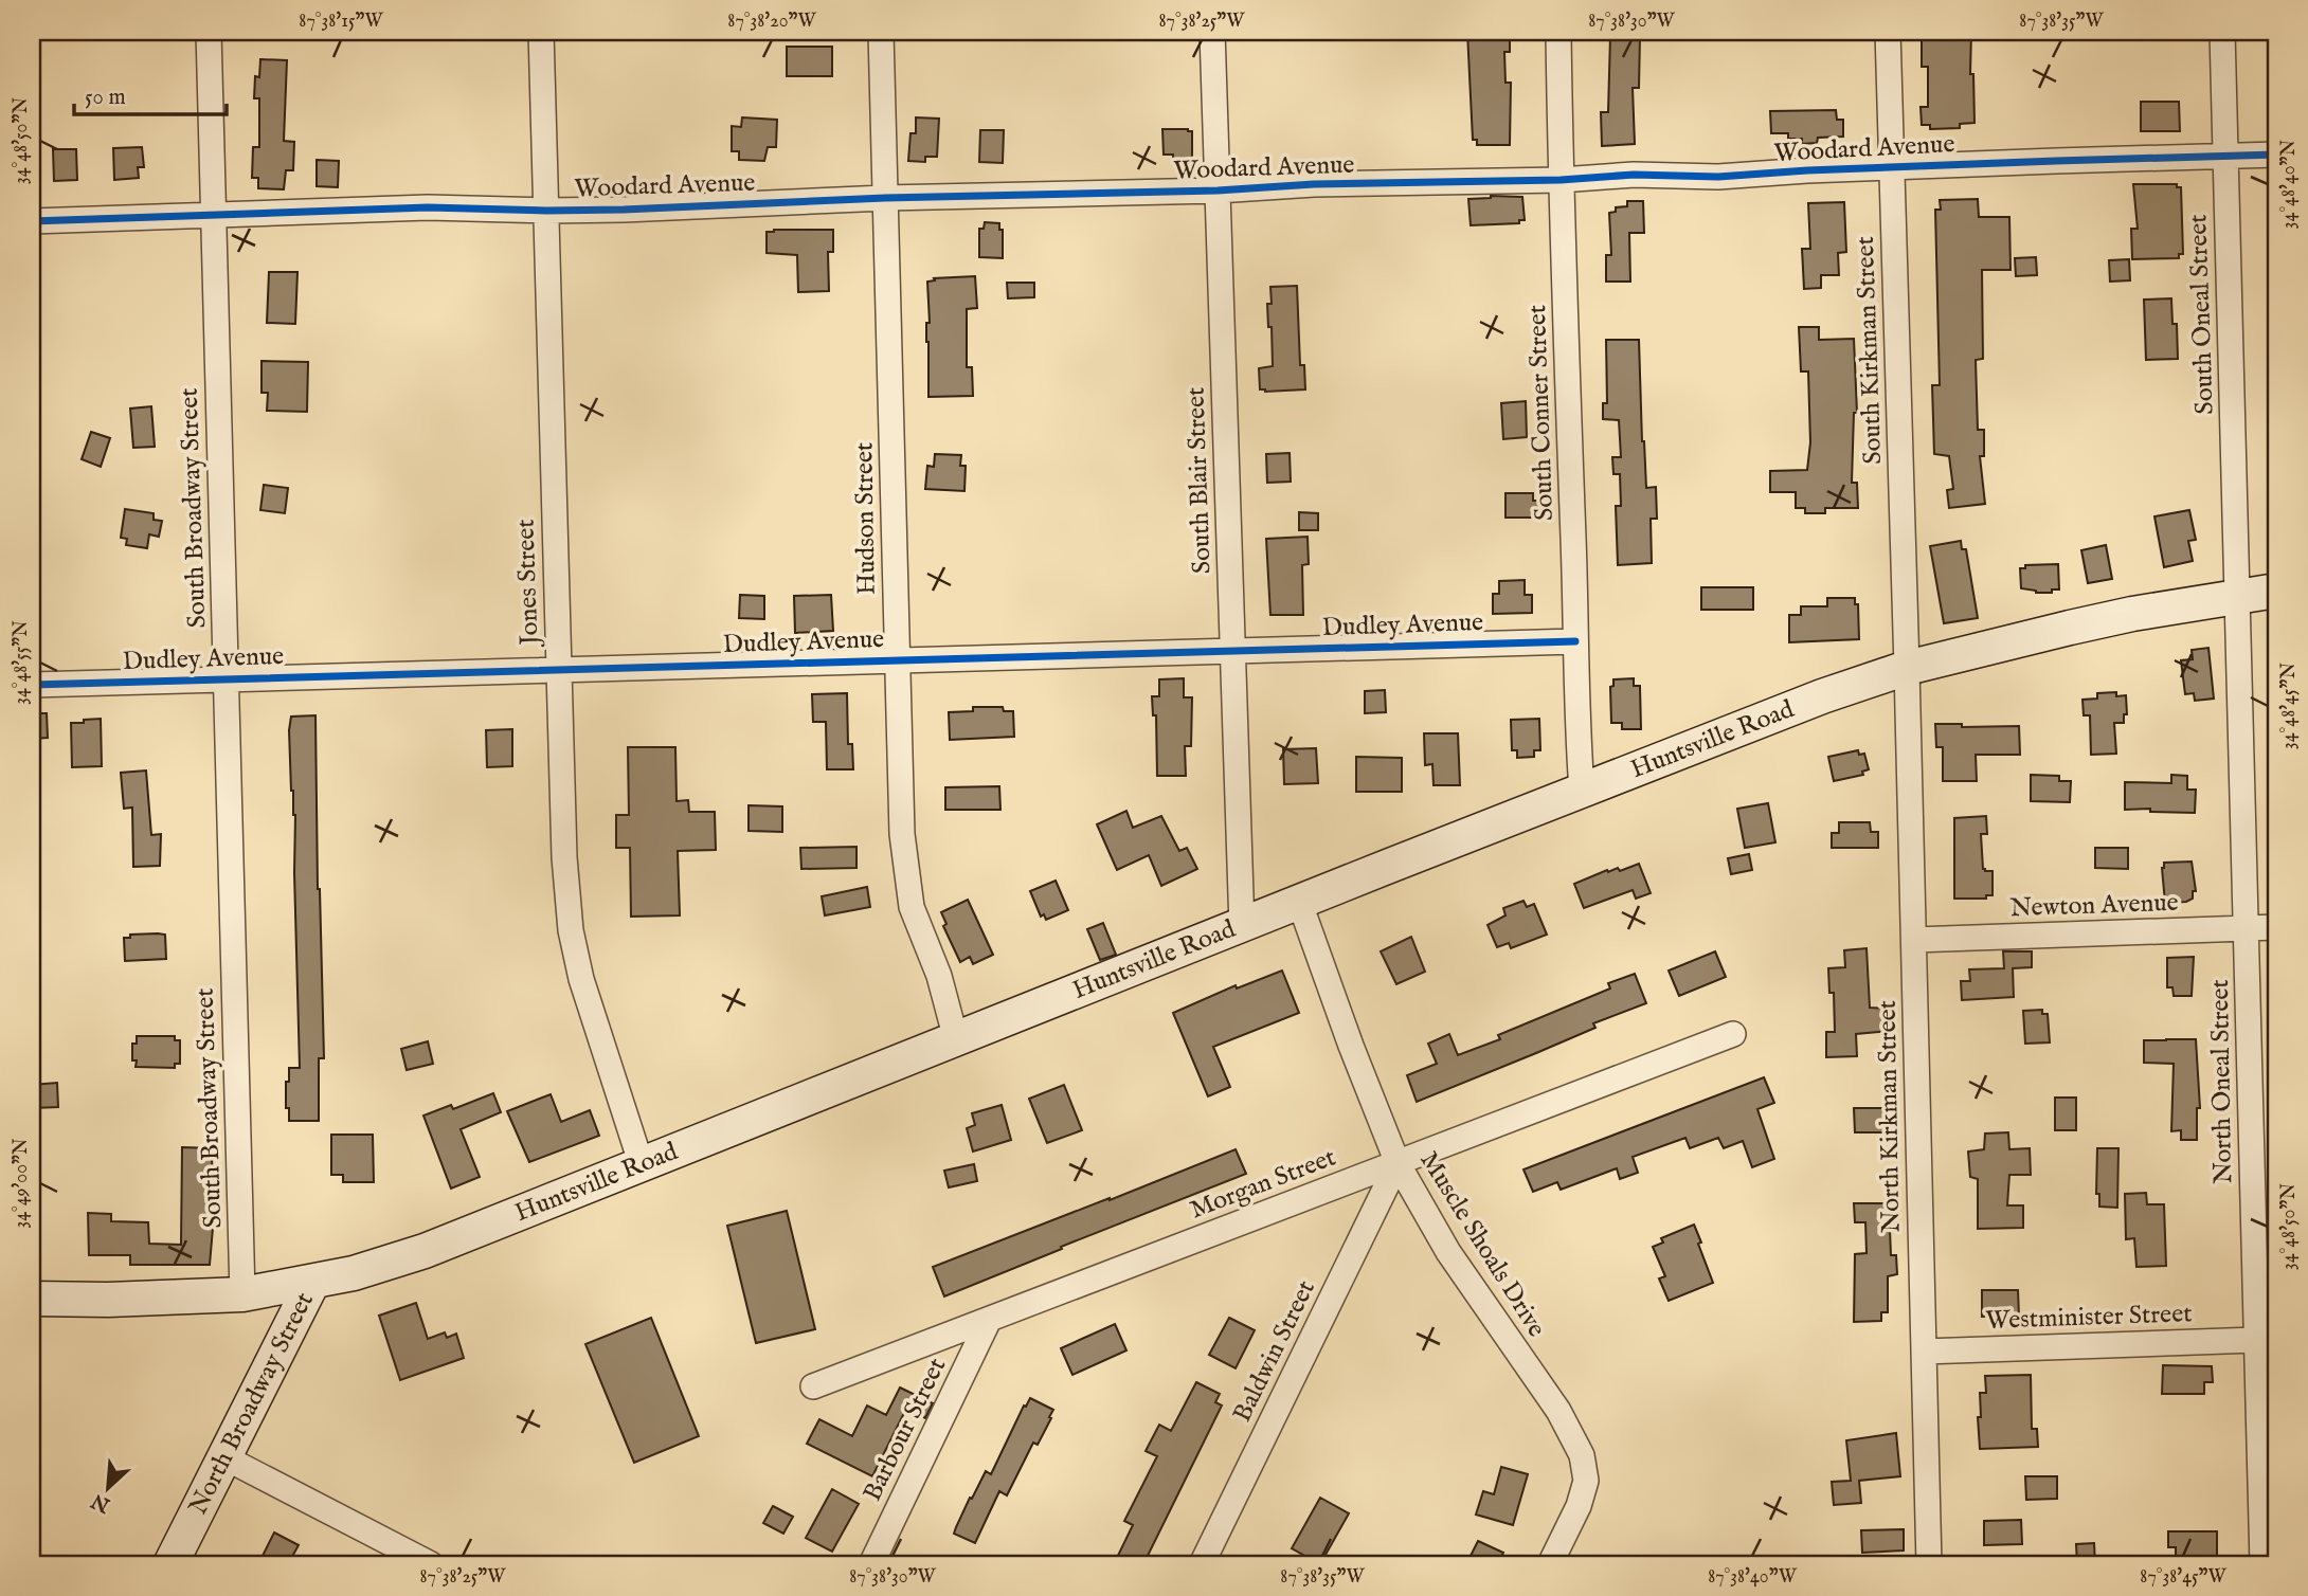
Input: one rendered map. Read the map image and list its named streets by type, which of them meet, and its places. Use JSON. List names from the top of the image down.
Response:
{
  "streets": {
    "main road": ["Huntsville Road", "North Broadway Street"],
    "street": [
      "Woodard Avenue",
      "South Oneal Street",
      "South Kirkman Street",
      "South Conner Street",
      "South Blair Street",
      "South Broadway Street",
      "Hudson Street",
      "Jones Street",
      "Dudley Avenue",
      "Newton Avenue",
      "North Oneal Street",
      "North Kirkman Street",
      "Morgan Street",
      "Muscle Shoals Drive",
      "Westminister Street",
      "Baldwin Street",
      "Barbour Street"
    ]
  },
  "crossings": [
    ["Woodard Avenue", "South Oneal Street"],
    ["Woodard Avenue", "South Kirkman Street"],
    ["Woodard Avenue", "South Conner Street"],
    ["Woodard Avenue", "South Blair Street"],
    ["Woodard Avenue", "South Broadway Street"],
    ["Woodard Avenue", "Hudson Street"],
    ["Woodard Avenue", "Jones Street"],
    ["South Oneal Street", "Huntsville Road"],
    ["South Oneal Street", "North Oneal Street"],
    ["South Kirkman Street", "Huntsville Road"],
    ["South Kirkman Street", "North Kirkman Street"],
    ["South Conner Street", "Dudley Avenue"],
    ["South Conner Street", "Huntsville Road"],
    ["South Blair Street", "Dudley Avenue"],
    ["South Blair Street", "Huntsville Road"],
    ["South Broadway Street", "Dudley Avenue"],
    ["South Broadway Street", "Huntsville Road"],
    ["Hudson Street", "Dudley Avenue"],
    ["Hudson Street", "Huntsville Road"],
    ["Jones Street", "Dudley Avenue"],
    ["Jones Street", "Huntsville Road"],
    ["Huntsville Road", "North Oneal Street"],
    ["Huntsville Road", "North Kirkman Street"],
    ["Huntsville Road", "Muscle Shoals Drive"],
    ["Huntsville Road", "North Broadway Street"],
    ["Newton Avenue", "North Oneal Street"],
    ["Newton Avenue", "North Kirkman Street"],
    ["North Oneal Street", "Westminister Street"],
    ["North Kirkman Street", "Westminister Street"],
    ["Morgan Street", "Muscle Shoals Drive"],
    ["Morgan Street", "Baldwin Street"],
    ["Morgan Street", "Barbour Street"],
    ["Muscle Shoals Drive", "Baldwin Street"]
  ],
  "scale_bar": "50 m",
  "north": "bottom left",
  "coordinates": [
    "87°38'15\"W",
    "87°38'20\"W",
    "87°38'25\"W",
    "87°38'30\"W",
    "87°38'35\"W",
    "34°48'50\"N",
    "34°48'40\"N",
    "34°48'55\"N",
    "34°48'45\"N",
    "34°49'00\"N",
    "87°38'40\"W",
    "87°38'45\"W"
  ]
}
